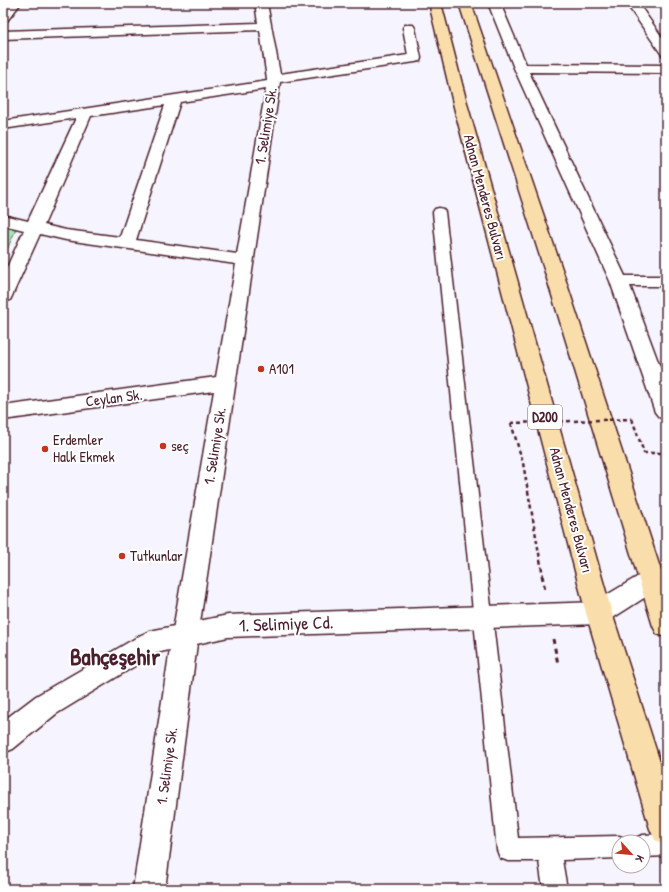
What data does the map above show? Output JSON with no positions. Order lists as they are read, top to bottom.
{
  "streets": {
    "highway": ["Adnan Menderes Bulvarı", "D200"],
    "street": ["1. Selimiye Sk.", "Ceylan Sk.", "1. Selimiye Cd."]
  },
  "crossings": [
    ["1. Selimiye Sk.", "Ceylan Sk."],
    ["1. Selimiye Sk.", "1. Selimiye Cd."],
    ["Adnan Menderes Bulvarı", "1. Selimiye Cd."]
  ],
  "districts": ["Bahçeşehir"],
  "places": [
    "A101",
    "seç",
    "Erdemler Halk Ekmek",
    "Tutkunlar"
  ],
  "north": "bottom right"
}
